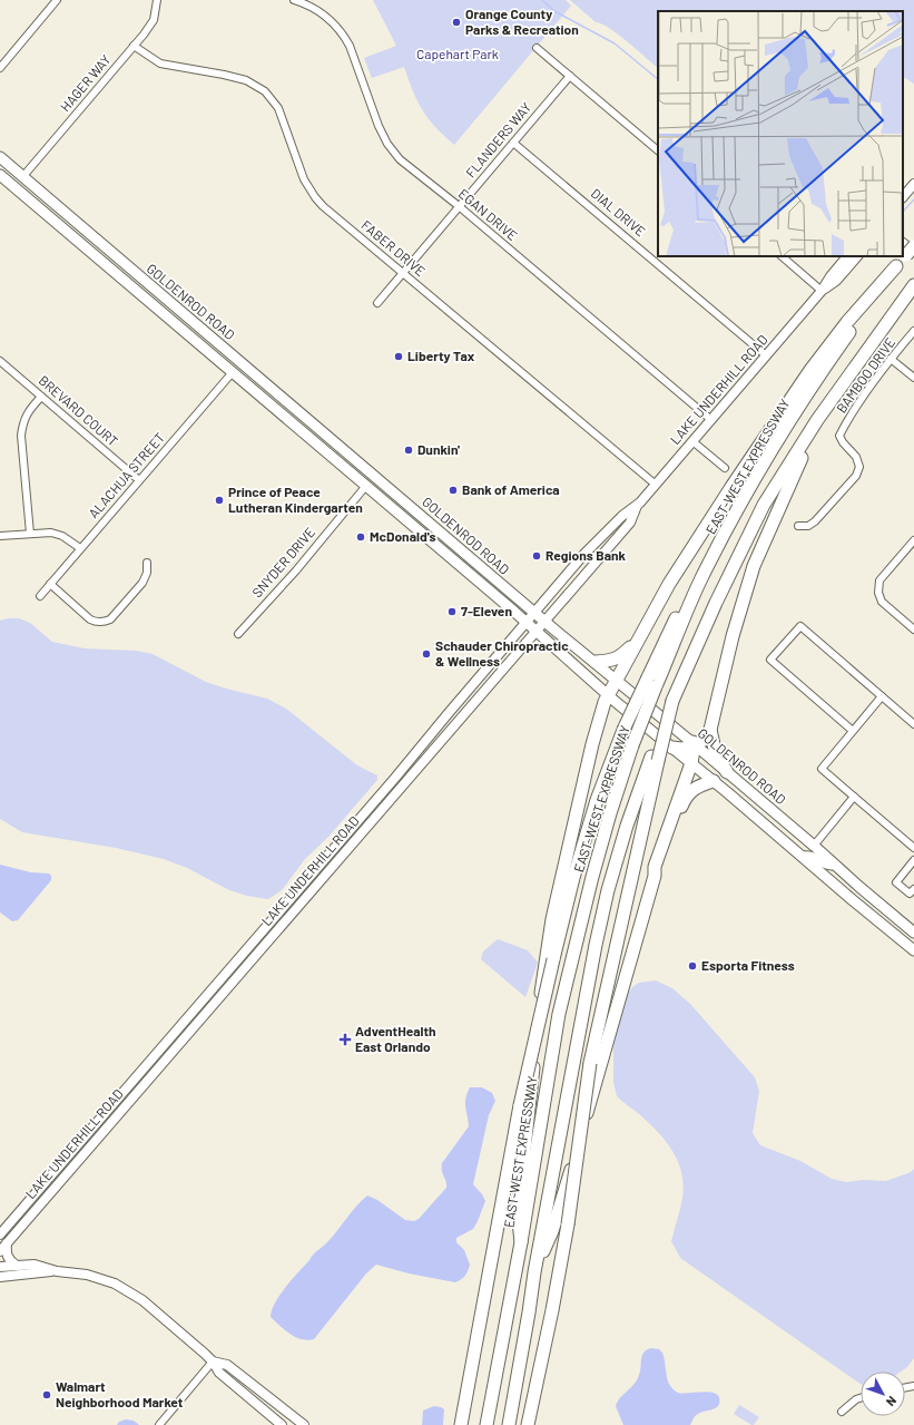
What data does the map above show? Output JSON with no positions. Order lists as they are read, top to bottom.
{
  "streets": {
    "highway": ["EAST-WEST EXPRESSWAY"],
    "main road": ["GOLDENROD ROAD"],
    "street": [
      "HAGER WAY",
      "FLANDERS WAY",
      "DIAL DRIVE",
      "EGAN DRIVE",
      "FABER DRIVE",
      "BAMBOO DRIVE",
      "LAKE UNDERHILL ROAD",
      "BREVARD COURT",
      "ALACHUA STREET",
      "SNYDER DRIVE"
    ]
  },
  "crossings": [
    ["HAGER WAY", "FABER DRIVE"],
    ["HAGER WAY", "GOLDENROD ROAD"],
    ["FLANDERS WAY", "DIAL DRIVE"],
    ["FLANDERS WAY", "EGAN DRIVE"],
    ["FLANDERS WAY", "FABER DRIVE"],
    ["DIAL DRIVE", "LAKE UNDERHILL ROAD"],
    ["EGAN DRIVE", "LAKE UNDERHILL ROAD"],
    ["FABER DRIVE", "LAKE UNDERHILL ROAD"],
    ["GOLDENROD ROAD", "LAKE UNDERHILL ROAD"],
    ["GOLDENROD ROAD", "ALACHUA STREET"],
    ["GOLDENROD ROAD", "SNYDER DRIVE"],
    ["BREVARD COURT", "ALACHUA STREET"]
  ],
  "parks": ["Capehart Park"],
  "places": {
    "other": [
      "Orange County Parks & Recreation",
      "Liberty Tax",
      "Dunkin'",
      "Bank of America",
      "Prince of Peace Lutheran Kindergarten",
      "McDonald's",
      "Regions Bank",
      "7-Eleven",
      "Schauder Chiropractic & Wellness",
      "Esporta Fitness",
      "Walmart Neighborhood Market"
    ],
    "health": ["AdventHealth East Orlando"]
  },
  "north": "bottom right"
}
